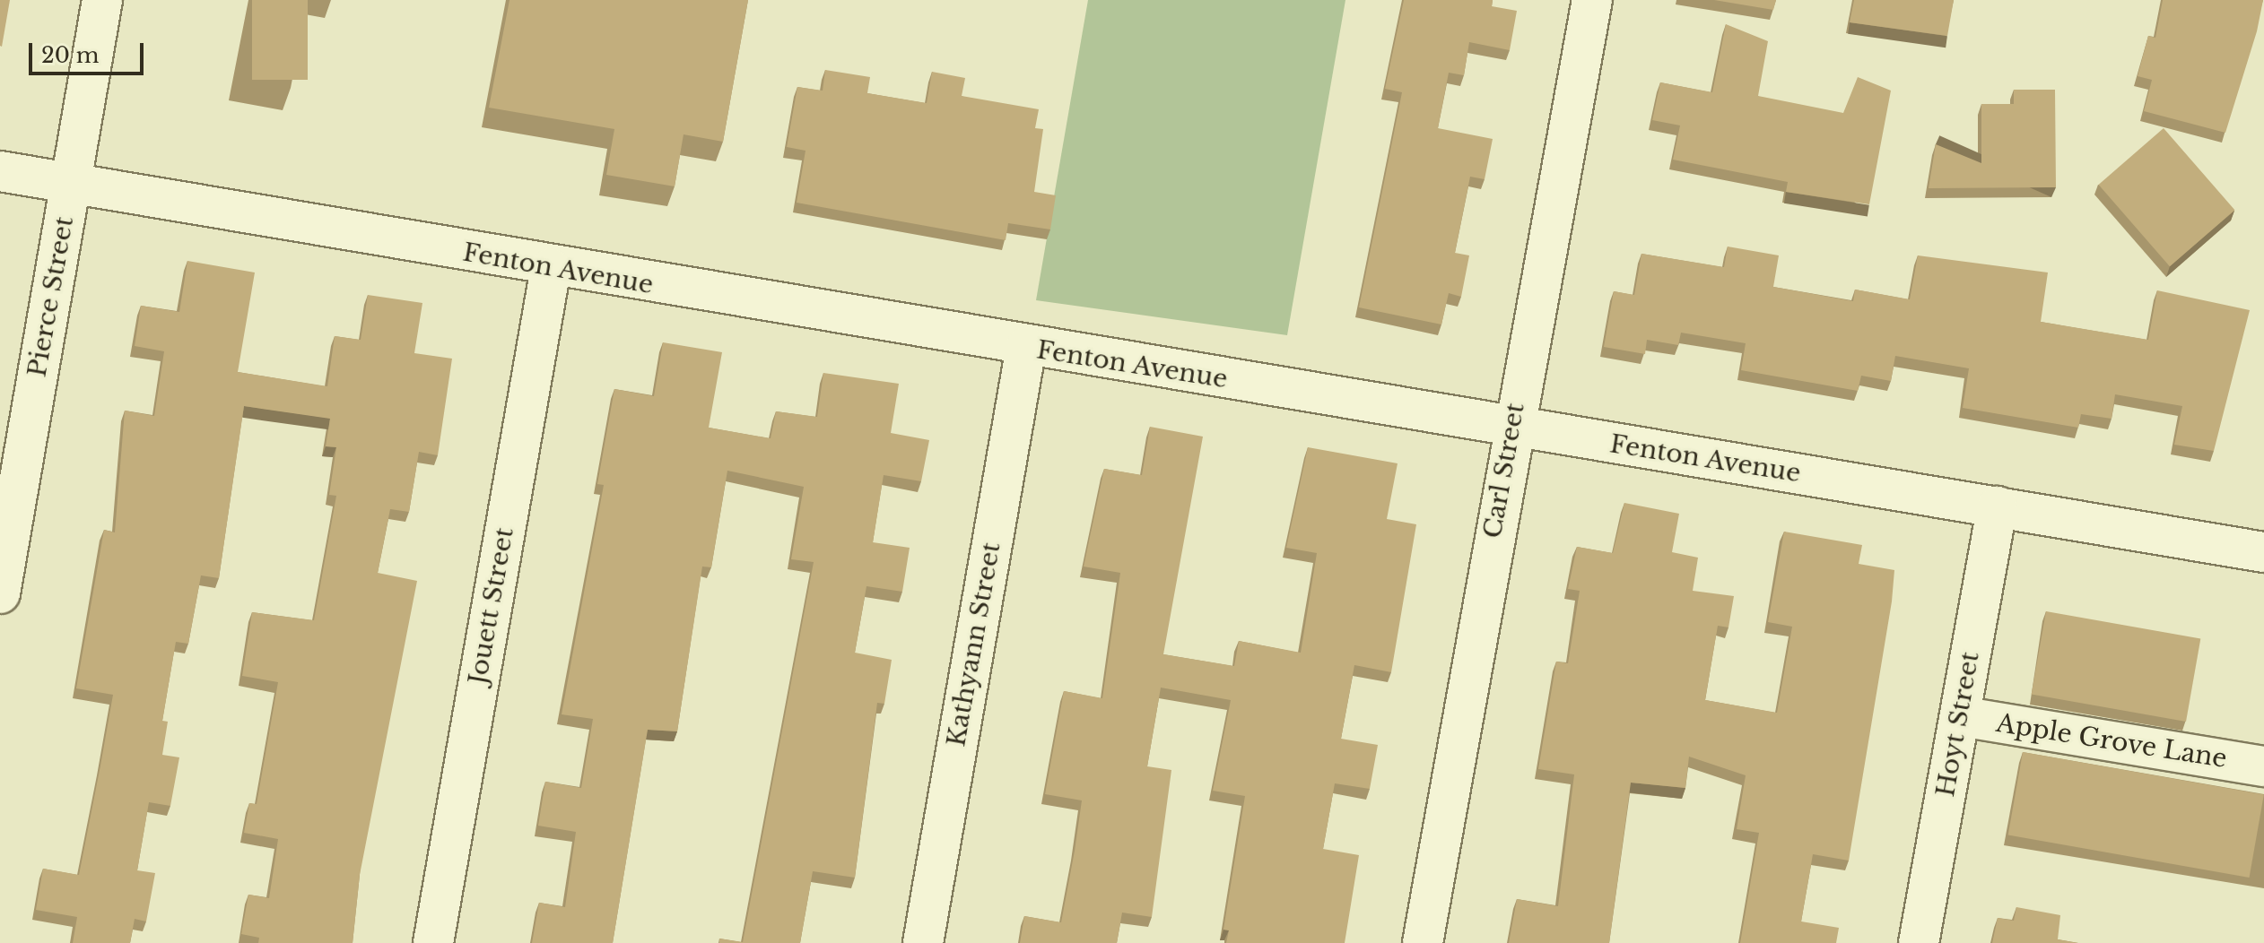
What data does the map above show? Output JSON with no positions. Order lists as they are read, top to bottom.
{
  "streets": {
    "street": [
      "Fenton Avenue",
      "Pierce Street",
      "Carl Street",
      "Jouett Street",
      "Kathyann Street",
      "Hoyt Street",
      "Apple Grove Lane"
    ]
  },
  "crossings": [
    ["Fenton Avenue", "Pierce Street"],
    ["Fenton Avenue", "Carl Street"],
    ["Fenton Avenue", "Jouett Street"],
    ["Fenton Avenue", "Kathyann Street"],
    ["Fenton Avenue", "Hoyt Street"],
    ["Hoyt Street", "Apple Grove Lane"]
  ],
  "scale_bar": "20 m"
}
